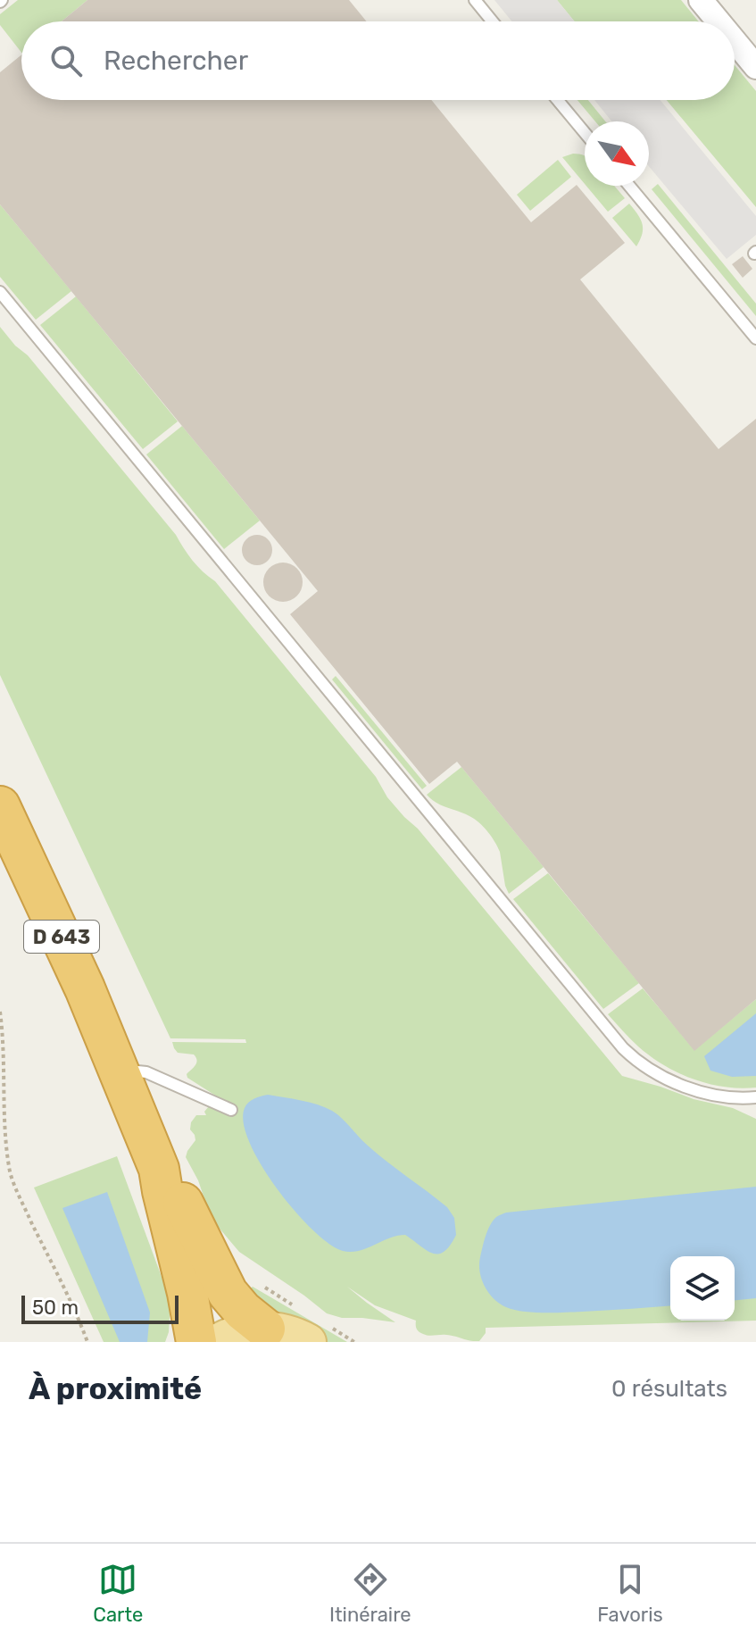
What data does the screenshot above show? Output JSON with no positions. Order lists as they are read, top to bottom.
{
  "streets": {
    "highway": ["D 643"]
  },
  "scale_bar": "50 m",
  "north": "bottom right",
  "page": {
    "search": "Rechercher",
    "scale": "50 m",
    "heading": ["À proximité", "0 résultats"],
    "nav": ["Carte", "Itinéraire", "Favoris"]
  }
}
